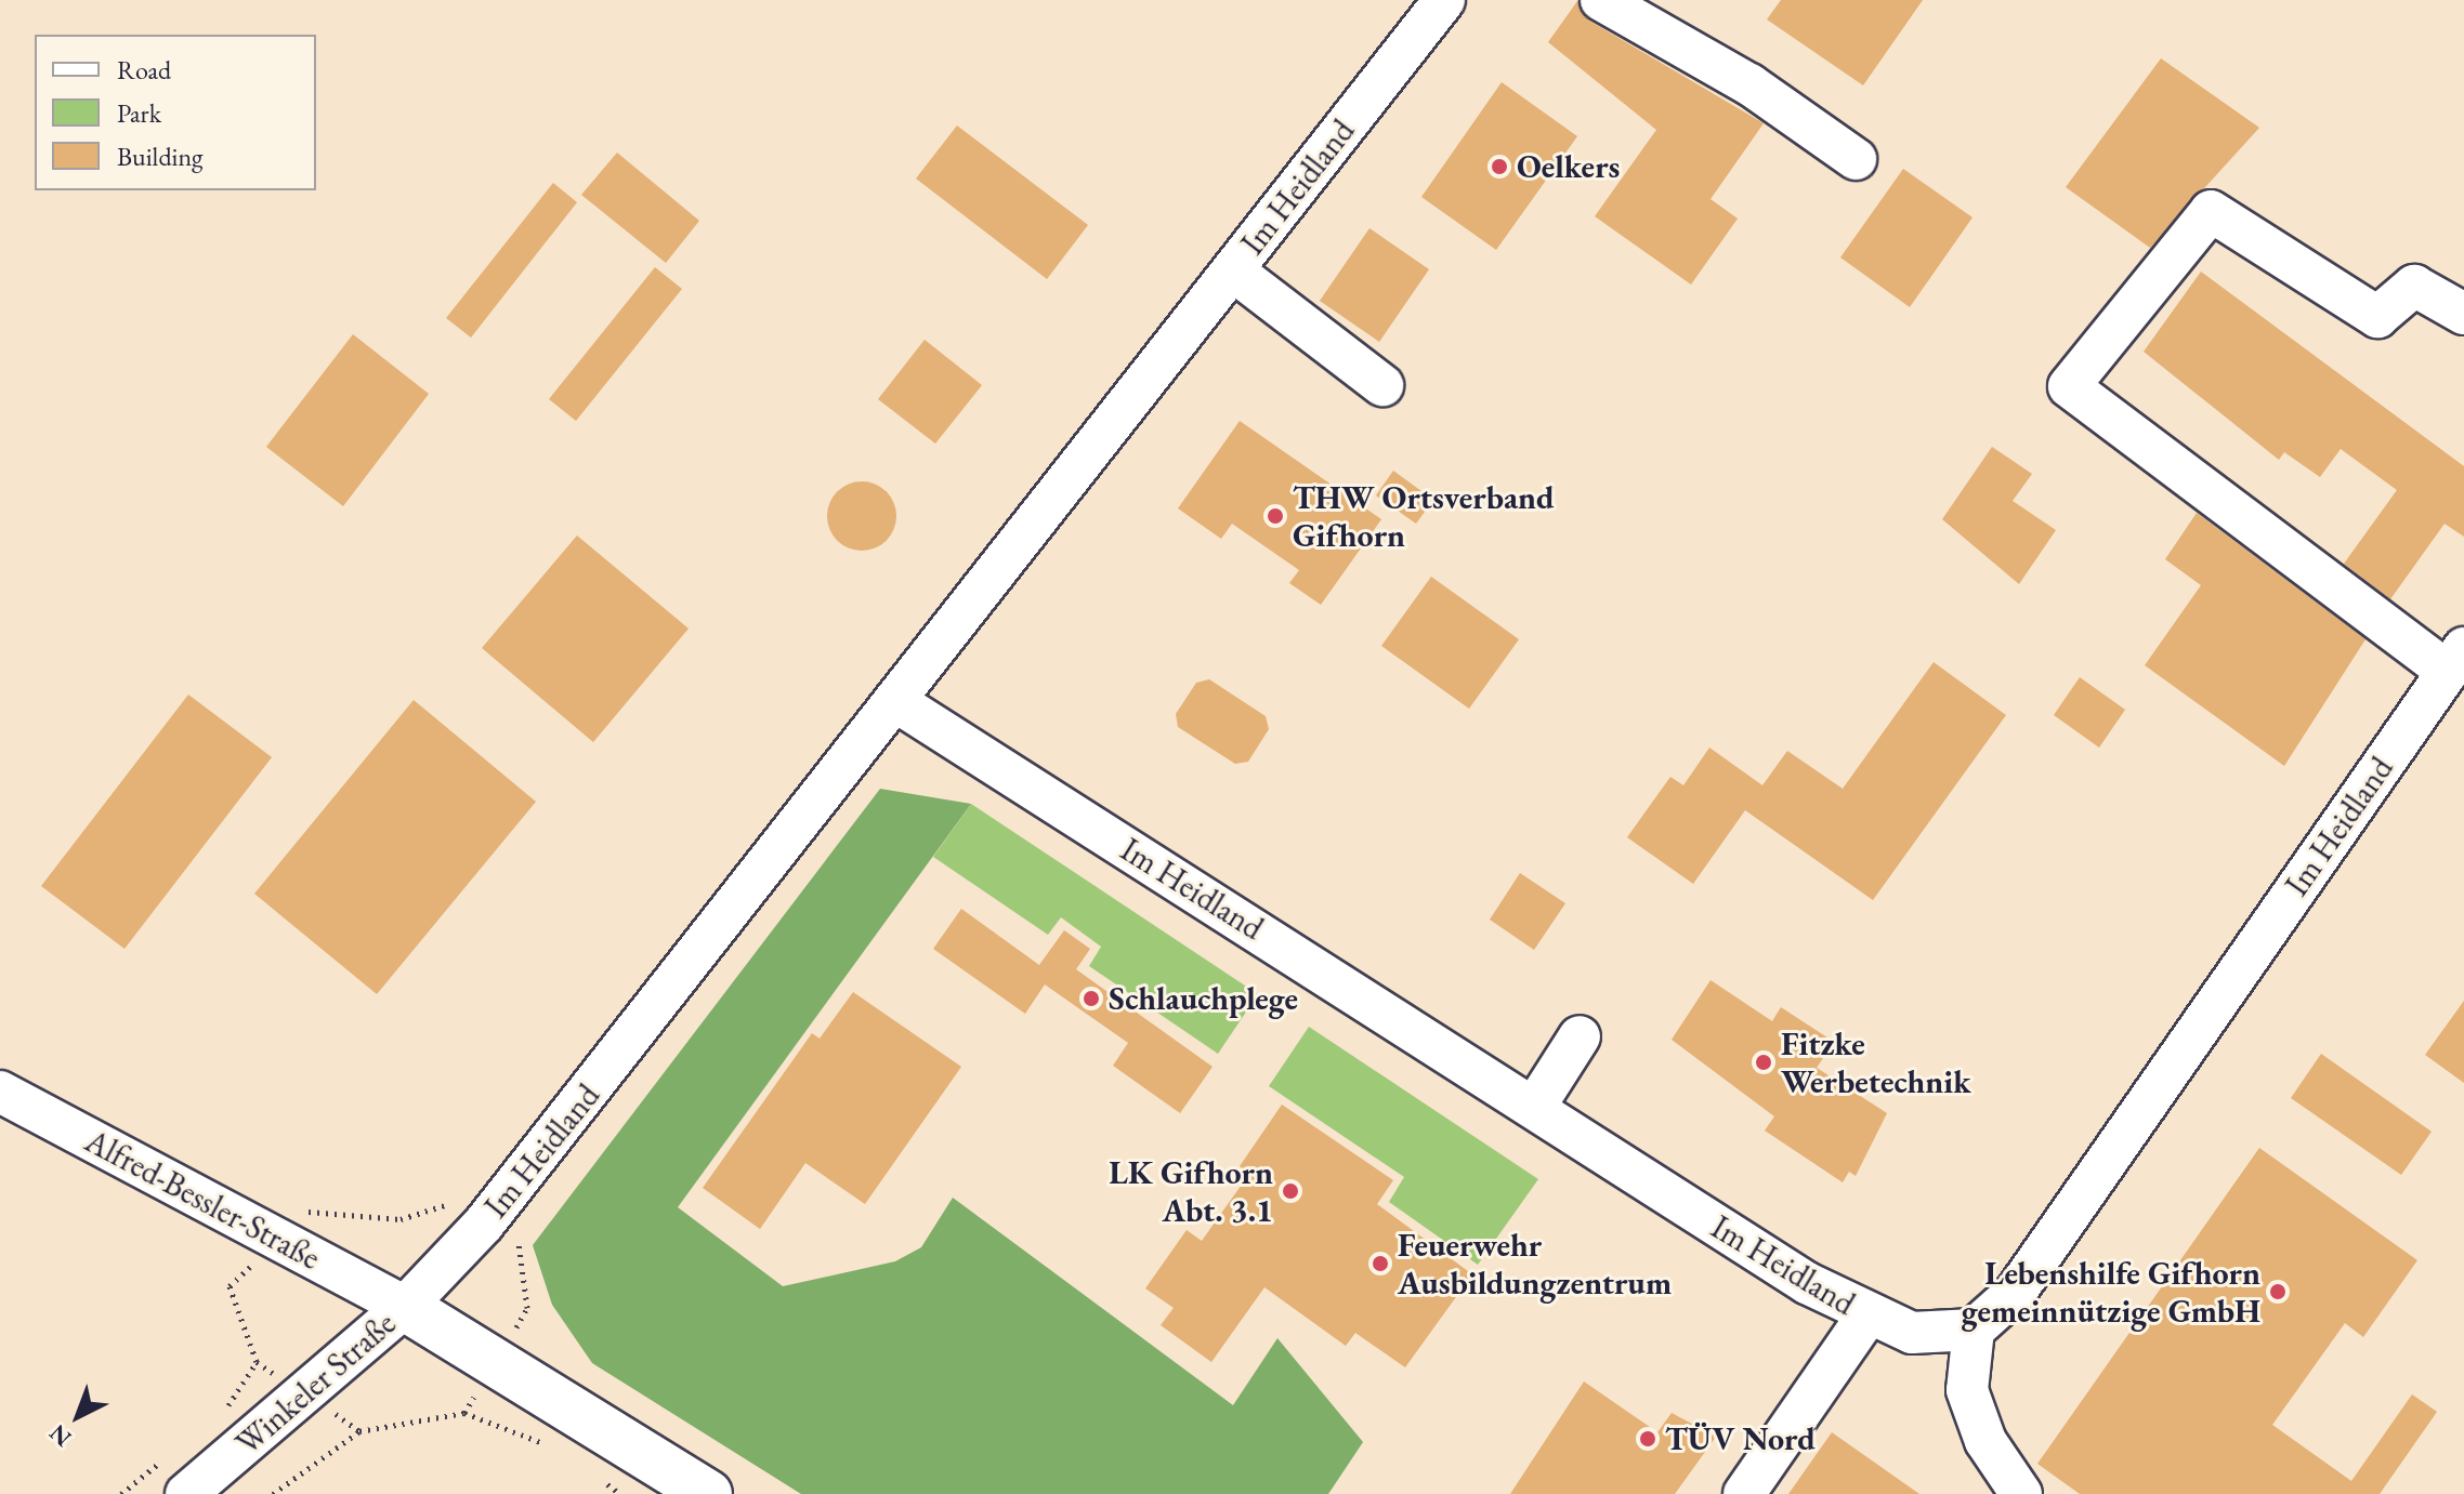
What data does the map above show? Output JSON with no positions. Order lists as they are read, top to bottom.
{
  "streets": {
    "street": ["Im Heidland", "Alfred-Bessler-Straße", "Winkeler Straße"]
  },
  "crossings": [
    ["Im Heidland", "Alfred-Bessler-Straße"],
    ["Im Heidland", "Winkeler Straße"],
    ["Alfred-Bessler-Straße", "Winkeler Straße"]
  ],
  "places": [
    "Oelkers",
    "THW Ortsverband Gifhorn",
    "Schlauchplege",
    "Fitzke Werbetechnik",
    "LK Gifhorn Abt. 3.1",
    "Feuerwehr Ausbildungzentrum",
    "Lebenshilfe Gifhorn gemeinnützige GmbH",
    "TÜV Nord"
  ],
  "legend": ["Road", "Park", "Building"],
  "north": "bottom left"
}
